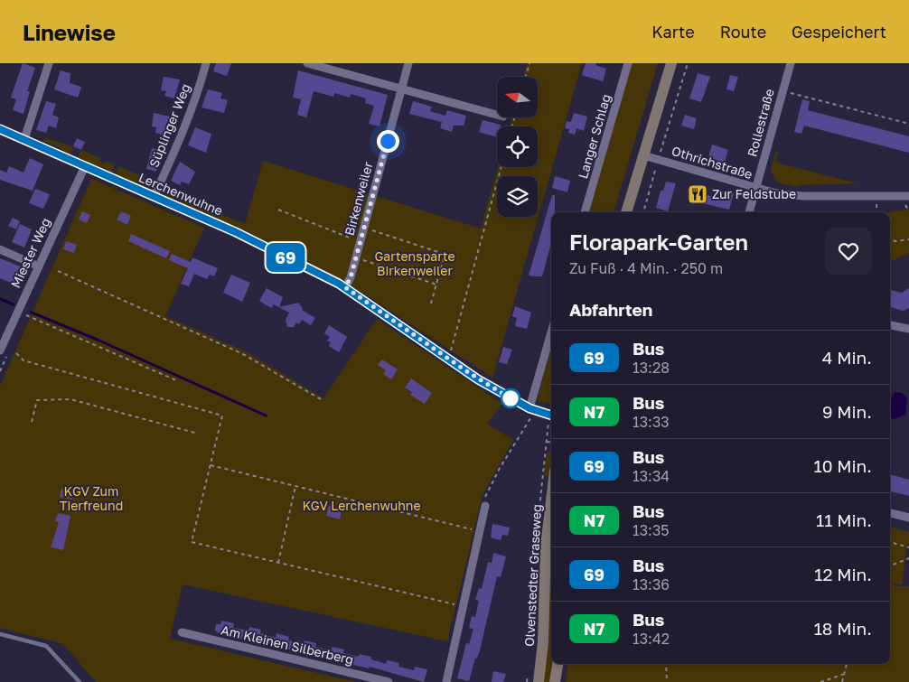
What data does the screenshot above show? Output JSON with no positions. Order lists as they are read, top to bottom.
{
  "streets": {
    "main road": ["Olvenstedter Graseweg"],
    "street": [
      "Rollestraße",
      "Süplinger Weg",
      "Langer Schlag",
      "Othrichstraße",
      "Lerchenwuhne",
      "Birkenweiler",
      "Miester Weg",
      "Am Kleinen Silberberg"
    ]
  },
  "crossings": [
    ["Rollestraße", "Othrichstraße"],
    ["Süplinger Weg", "Lerchenwuhne"],
    ["Lerchenwuhne", "Birkenweiler"],
    ["Lerchenwuhne", "Miester Weg"]
  ],
  "parks": ["Gartensparte Birkenweiler", "KGV Zum Tierfreund", "KGV Lerchenwuhne"],
  "places": {
    "restaurant": ["Zur Feldstube"]
  },
  "lines": ["bus line 69"],
  "north": "left",
  "page": {
    "header": "Linewise",
    "nav": ["Karte", "Route", "Gespeichert"],
    "on_map": "69",
    "heading": [
      ["Florapark-Garten", "Zu Fuß · 4 Min. · 250 m"],
      "Abfahrten"
    ],
    "list": [
      {
        "mark": "69",
        "name": "Bus",
        "note": "13:28",
        "value": "4 Min."
      },
      {
        "mark": "N7",
        "name": "Bus",
        "note": "13:33",
        "value": "9 Min."
      },
      {
        "mark": "69",
        "name": "Bus",
        "note": "13:34",
        "value": "10 Min."
      },
      {
        "mark": "N7",
        "name": "Bus",
        "note": "13:35",
        "value": "11 Min."
      },
      {
        "mark": "69",
        "name": "Bus",
        "note": "13:36",
        "value": "12 Min."
      },
      {
        "mark": "N7",
        "name": "Bus",
        "note": "13:42",
        "value": "18 Min."
      }
    ]
  }
}
